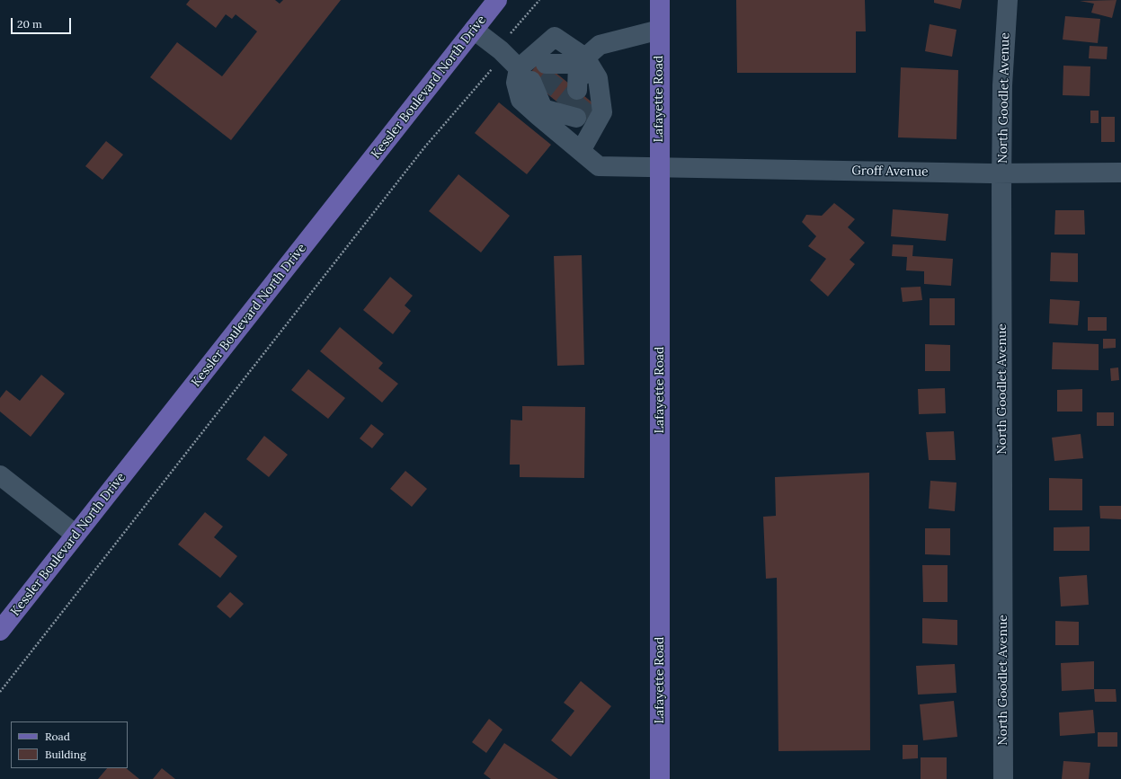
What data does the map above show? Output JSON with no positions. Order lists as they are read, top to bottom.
{
  "streets": {
    "main road": ["Kessler Boulevard North Drive", "Lafayette Road"],
    "street": ["North Goodlet Avenue", "Groff Avenue"]
  },
  "crossings": [
    ["Kessler Boulevard North Drive", "Groff Avenue"],
    ["North Goodlet Avenue", "Groff Avenue"],
    ["Lafayette Road", "Groff Avenue"]
  ],
  "legend": ["Road", "Building"],
  "scale_bar": "20 m"
}
